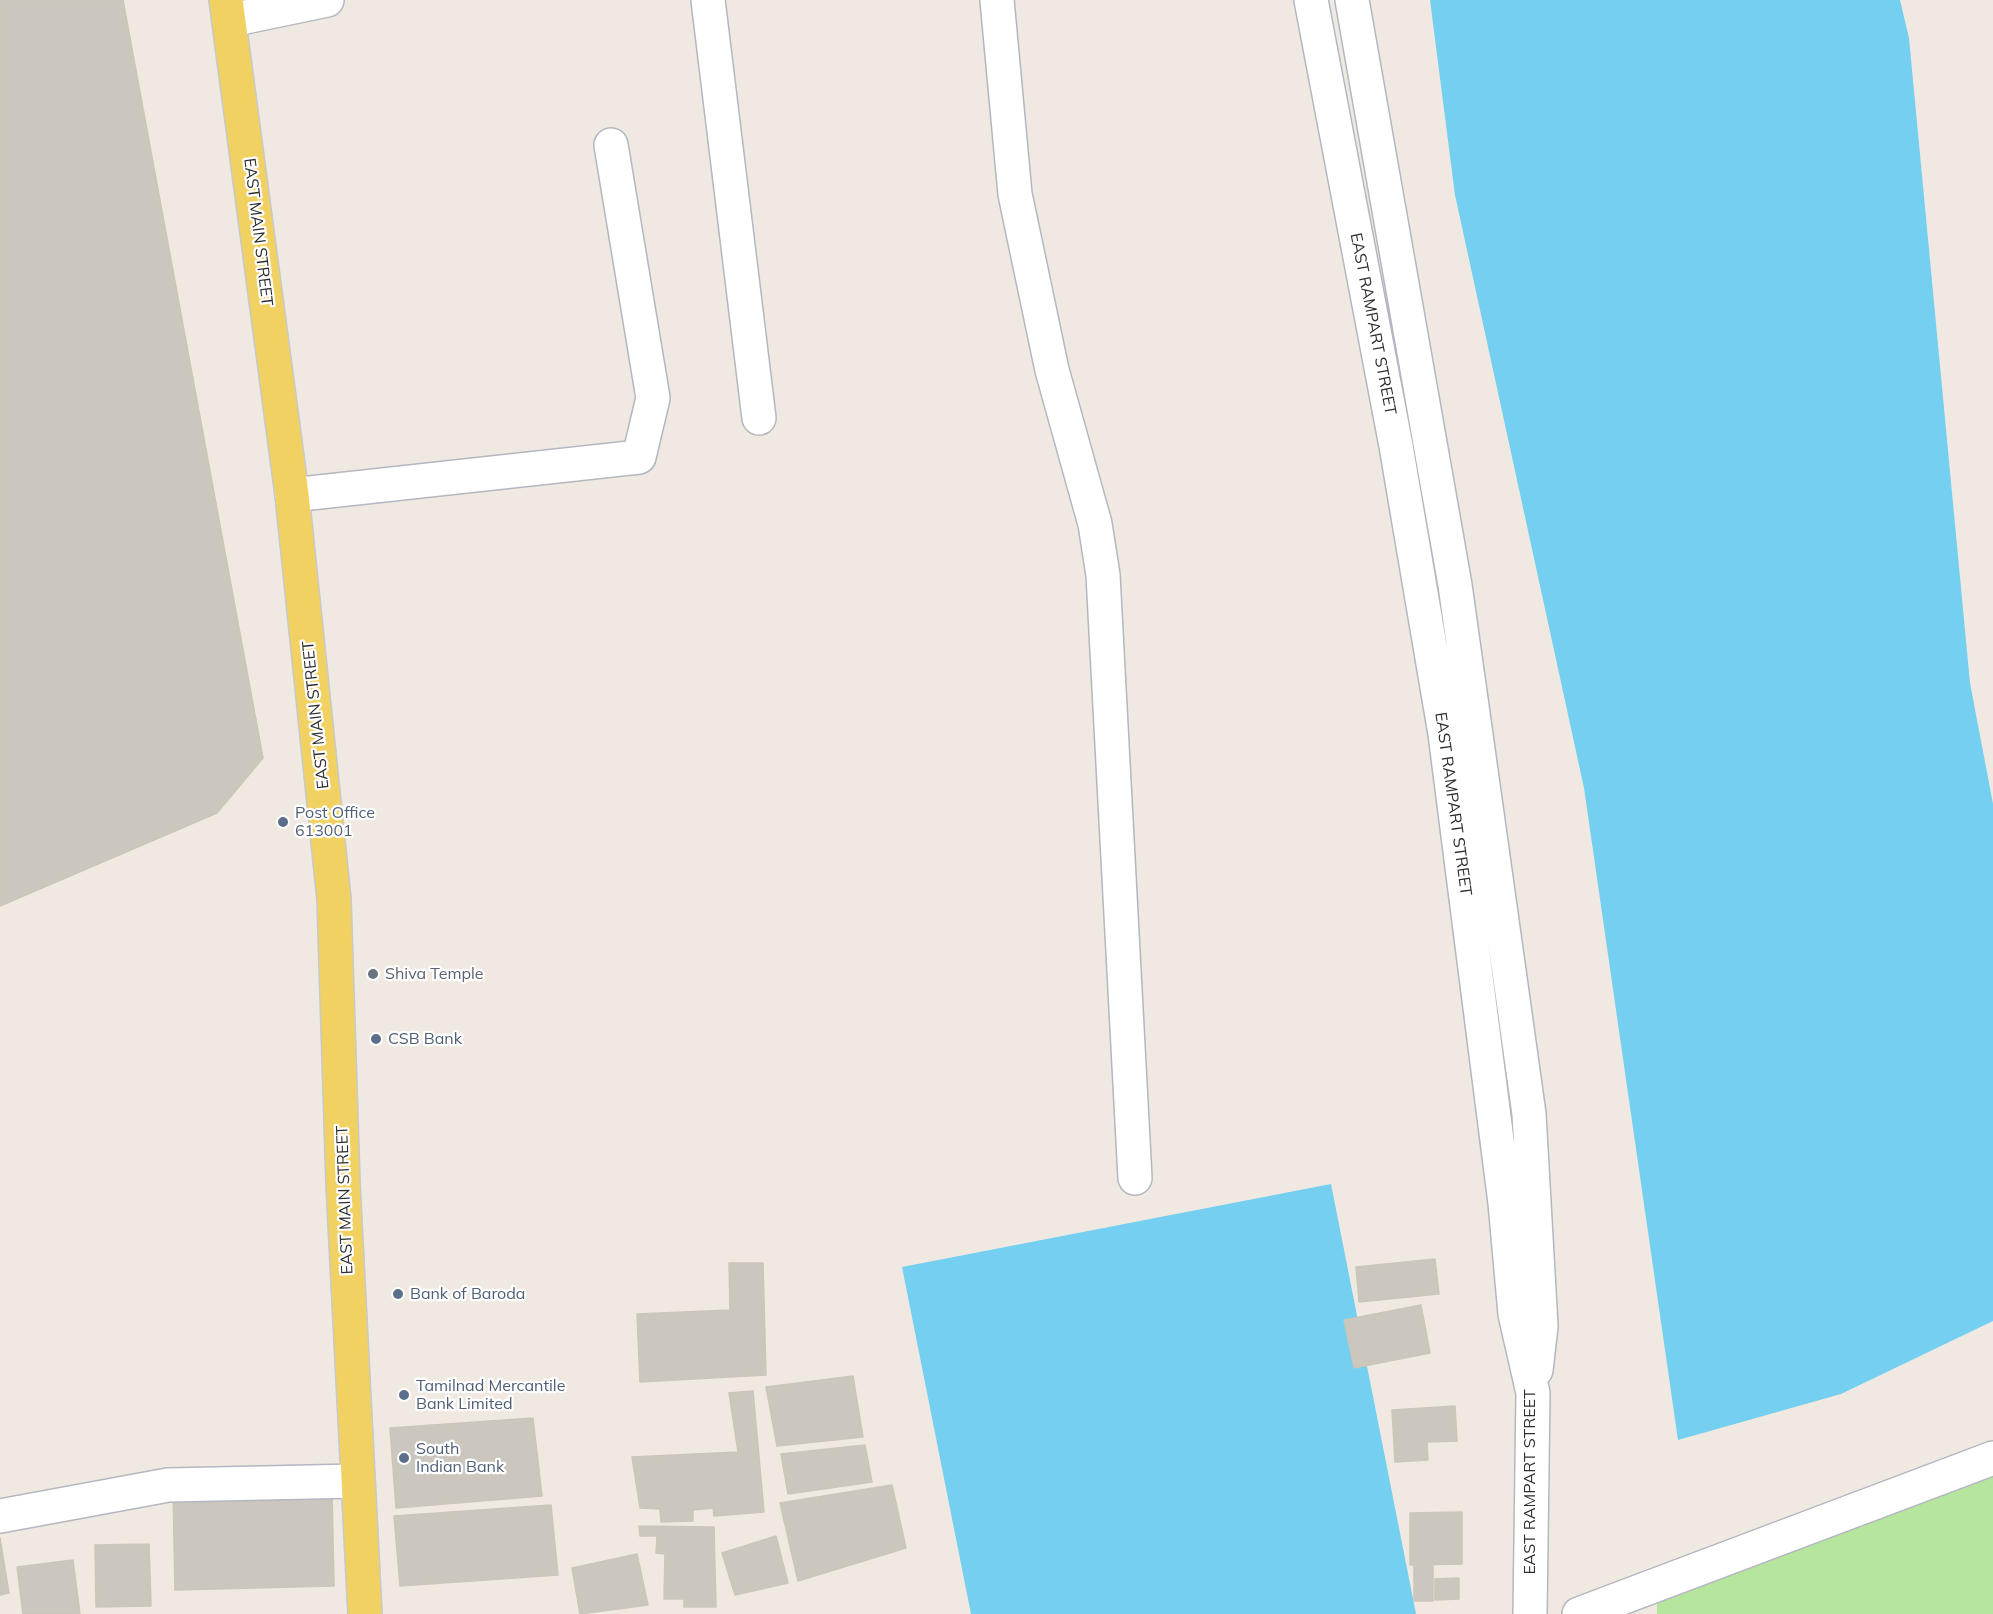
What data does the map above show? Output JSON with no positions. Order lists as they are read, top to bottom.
{
  "streets": {
    "main road": ["EAST MAIN STREET"],
    "street": ["EAST RAMPART STREET"]
  },
  "places": [
    "Post Office 613001",
    "Shiva Temple",
    "CSB Bank",
    "Bank of Baroda",
    "Tamilnad Mercantile Bank Limited",
    "South Indian Bank"
  ]
}
